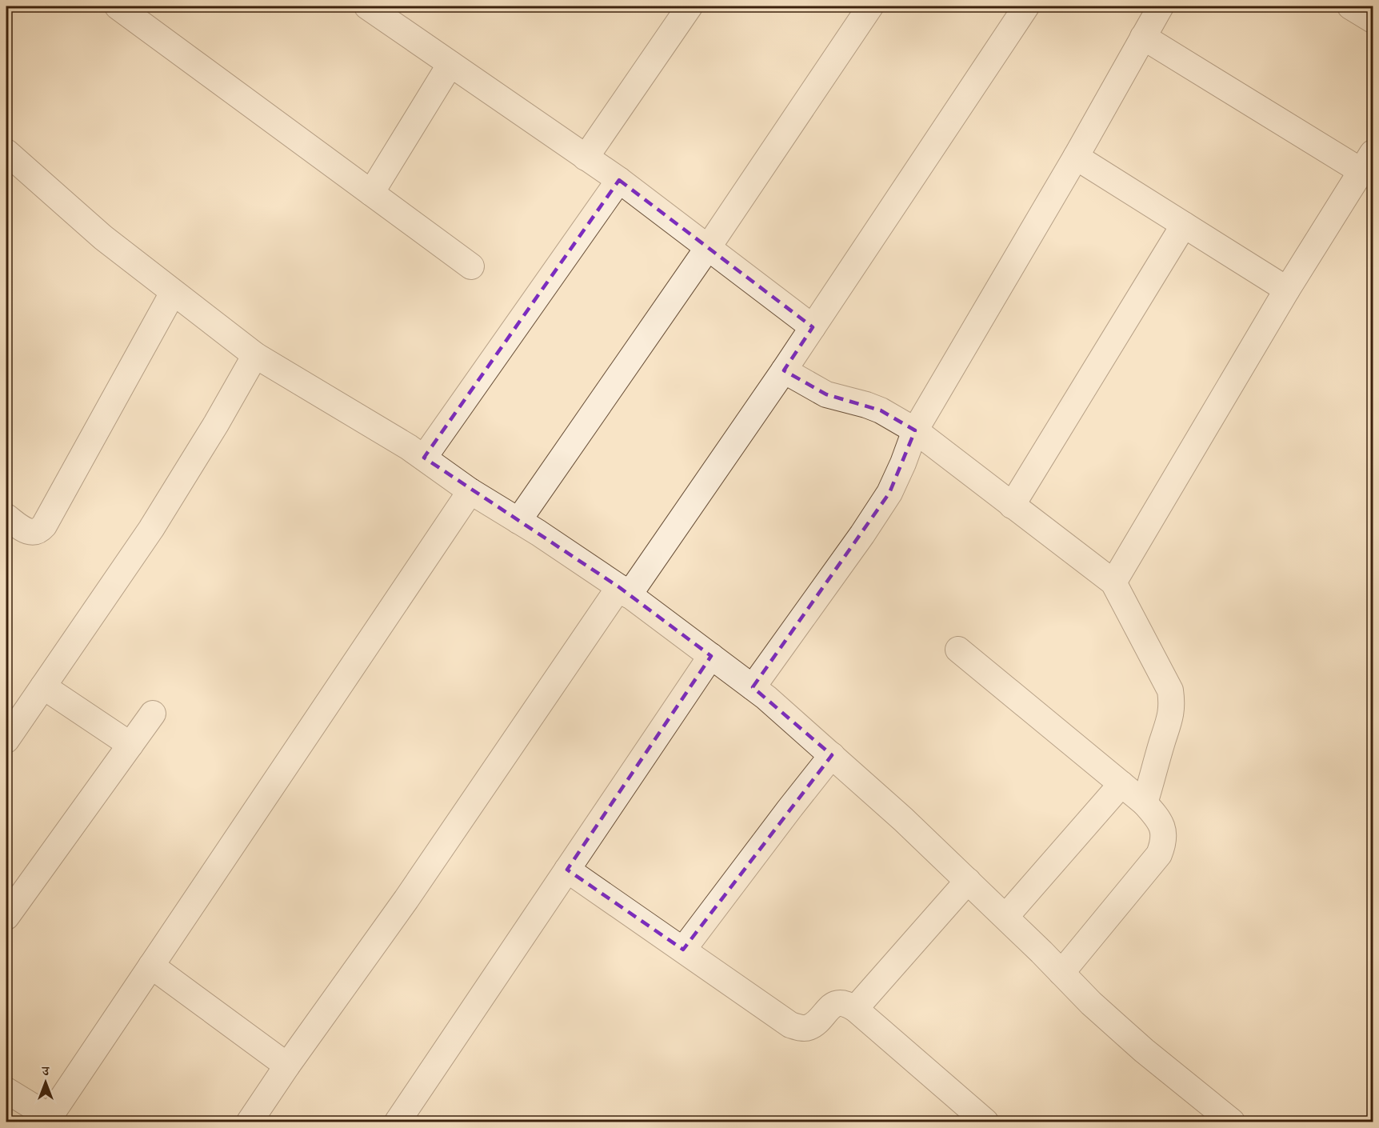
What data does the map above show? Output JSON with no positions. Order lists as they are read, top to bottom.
{
  "north": "top"
}
